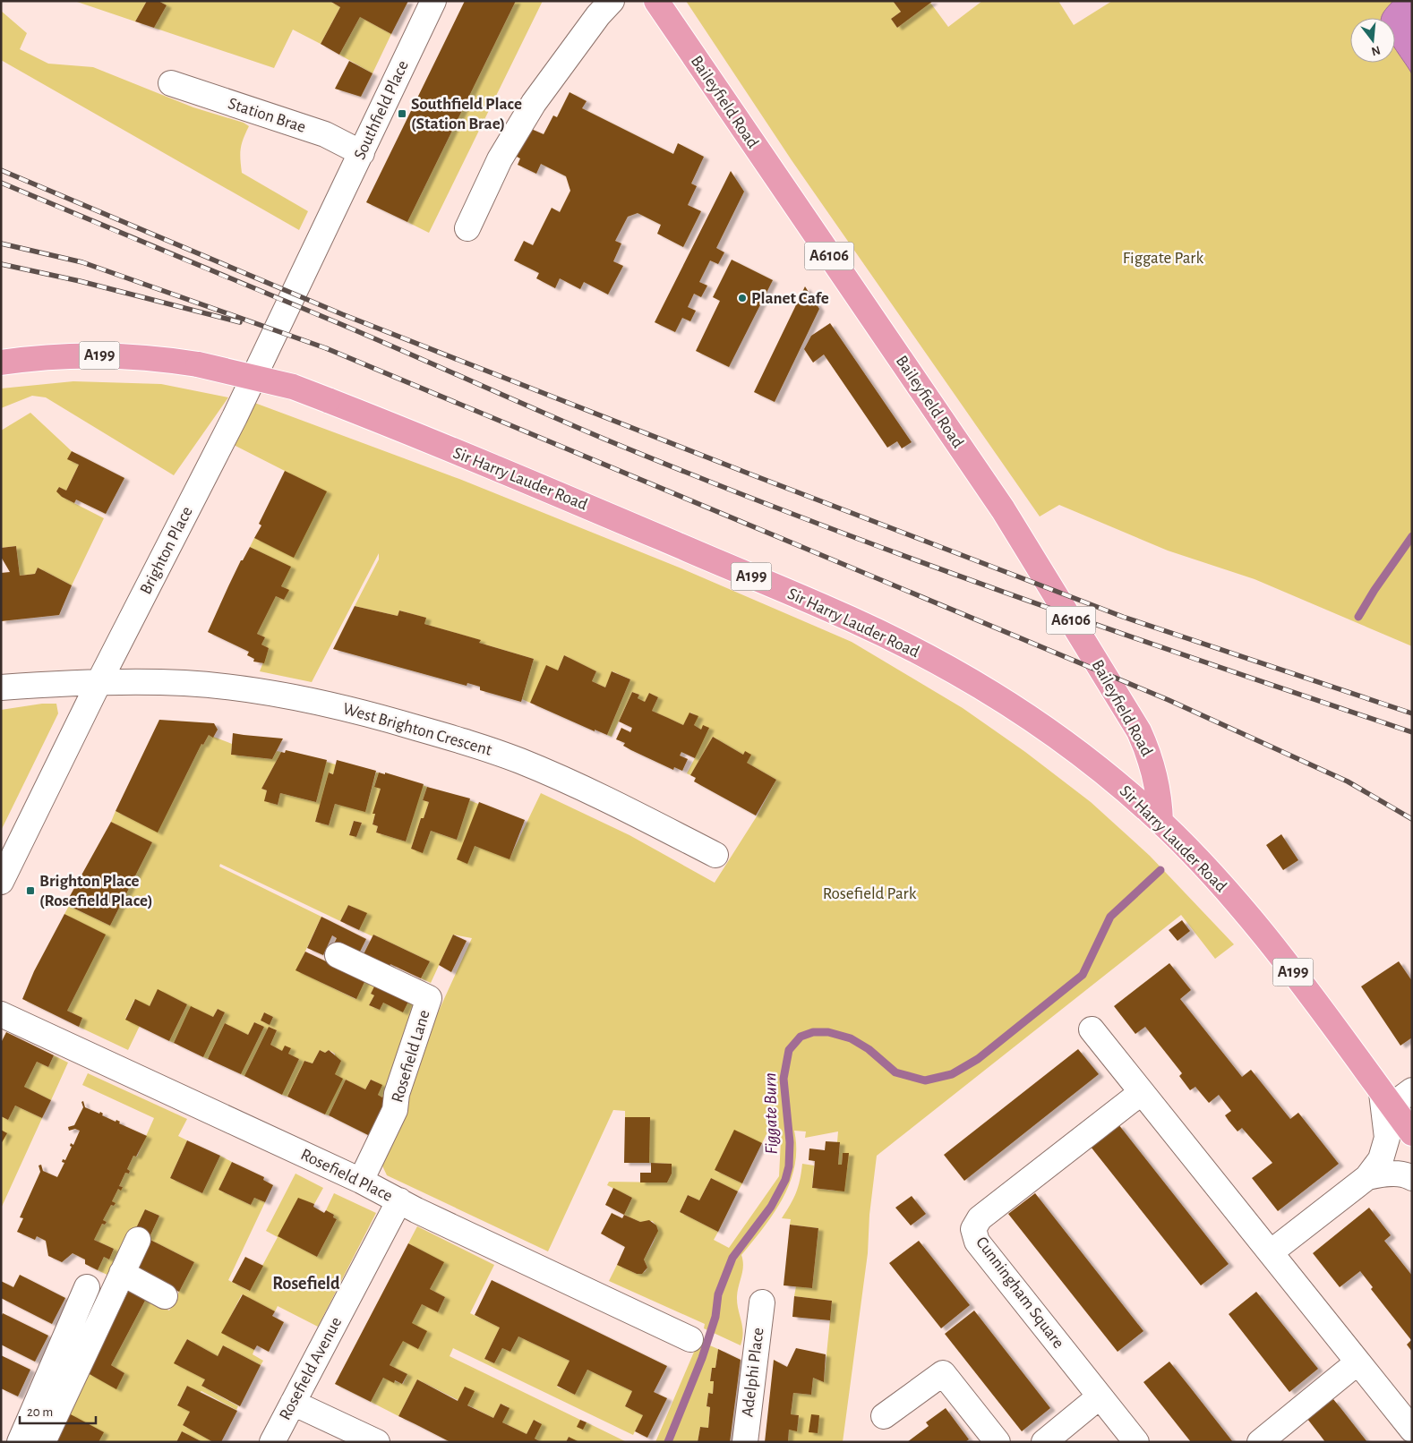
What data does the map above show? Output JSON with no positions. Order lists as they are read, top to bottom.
{
  "streets": {
    "main road": [
      "Baileyfield Road",
      "A6106",
      "A199",
      "Sir Harry Lauder Road"
    ],
    "street": [
      "Southfield Place",
      "Station Brae",
      "Brighton Place",
      "West Brighton Crescent",
      "Rosefield Lane",
      "Rosefield Place",
      "Cunningham Square",
      "Rosefield Avenue",
      "Adelphi Place"
    ]
  },
  "crossings": [
    ["Baileyfield Road", "Sir Harry Lauder Road"],
    ["Southfield Place", "Station Brae"],
    ["Southfield Place", "Brighton Place"],
    ["Brighton Place", "West Brighton Crescent"],
    ["Rosefield Lane", "Rosefield Place"],
    ["Rosefield Place", "Rosefield Avenue"]
  ],
  "districts": ["Rosefield"],
  "water": ["Figgate Burn"],
  "parks": ["Figgate Park", "Rosefield Park"],
  "places": {
    "transit": ["Southfield Place (Station Brae)", "Brighton Place (Rosefield Place)"],
    "other": ["Planet Cafe"]
  },
  "scale_bar": "20 m",
  "north": "bottom"
}
